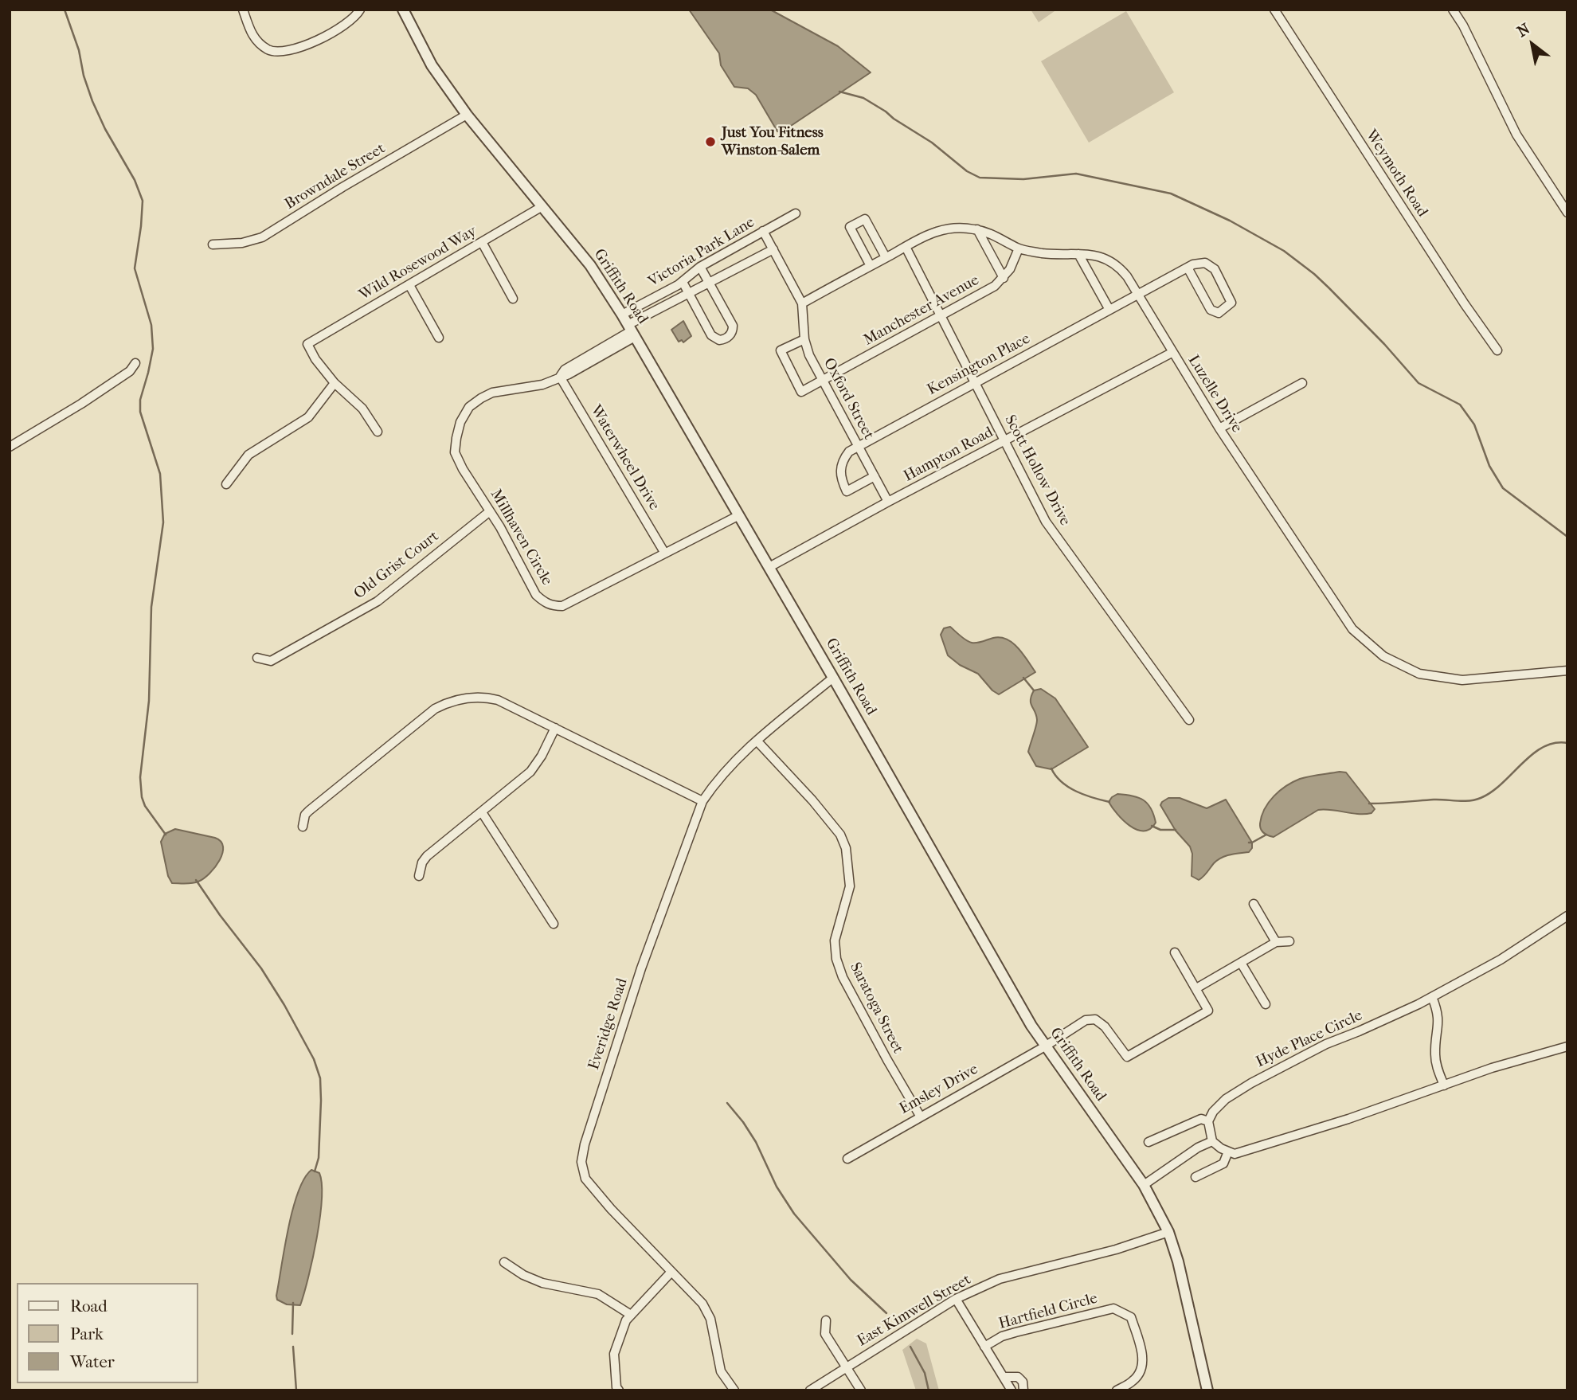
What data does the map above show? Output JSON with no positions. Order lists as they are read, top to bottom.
{
  "streets": {
    "street": [
      "Weymoth Road",
      "Browndale Street",
      "Victoria Park Lane",
      "Wild Rosewood Way",
      "Griffith Road",
      "Manchester Avenue",
      "Kensington Place",
      "Luzelle Drive",
      "Oxford Street",
      "Hampton Road",
      "Waterwheel Drive",
      "Scott Hollow Drive",
      "Millhaven Circle",
      "Old Grist Court",
      "Saratoga Street",
      "Everidge Road",
      "Hyde Place Circle",
      "Emsley Drive",
      "East Kimwell Street",
      "Hartfield Circle"
    ]
  },
  "crossings": [
    ["Browndale Street", "Griffith Road"],
    ["Victoria Park Lane", "Griffith Road"],
    ["Victoria Park Lane", "Millhaven Circle"],
    ["Wild Rosewood Way", "Griffith Road"],
    ["Griffith Road", "Hampton Road"],
    ["Griffith Road", "Millhaven Circle"],
    ["Griffith Road", "Everidge Road"],
    ["Griffith Road", "Emsley Drive"],
    ["Griffith Road", "East Kimwell Street"],
    ["Manchester Avenue", "Luzelle Drive"],
    ["Manchester Avenue", "Oxford Street"],
    ["Manchester Avenue", "Scott Hollow Drive"],
    ["Kensington Place", "Luzelle Drive"],
    ["Kensington Place", "Oxford Street"],
    ["Kensington Place", "Scott Hollow Drive"],
    ["Luzelle Drive", "Oxford Street"],
    ["Luzelle Drive", "Hampton Road"],
    ["Luzelle Drive", "Scott Hollow Drive"],
    ["Oxford Street", "Hampton Road"],
    ["Hampton Road", "Scott Hollow Drive"],
    ["Waterwheel Drive", "Millhaven Circle"],
    ["Millhaven Circle", "Old Grist Court"],
    ["Saratoga Street", "Everidge Road"],
    ["Saratoga Street", "Emsley Drive"]
  ],
  "places": ["Just You Fitness Winston-Salem"],
  "legend": ["Road", "Park", "Water"],
  "north": "top left"
}
